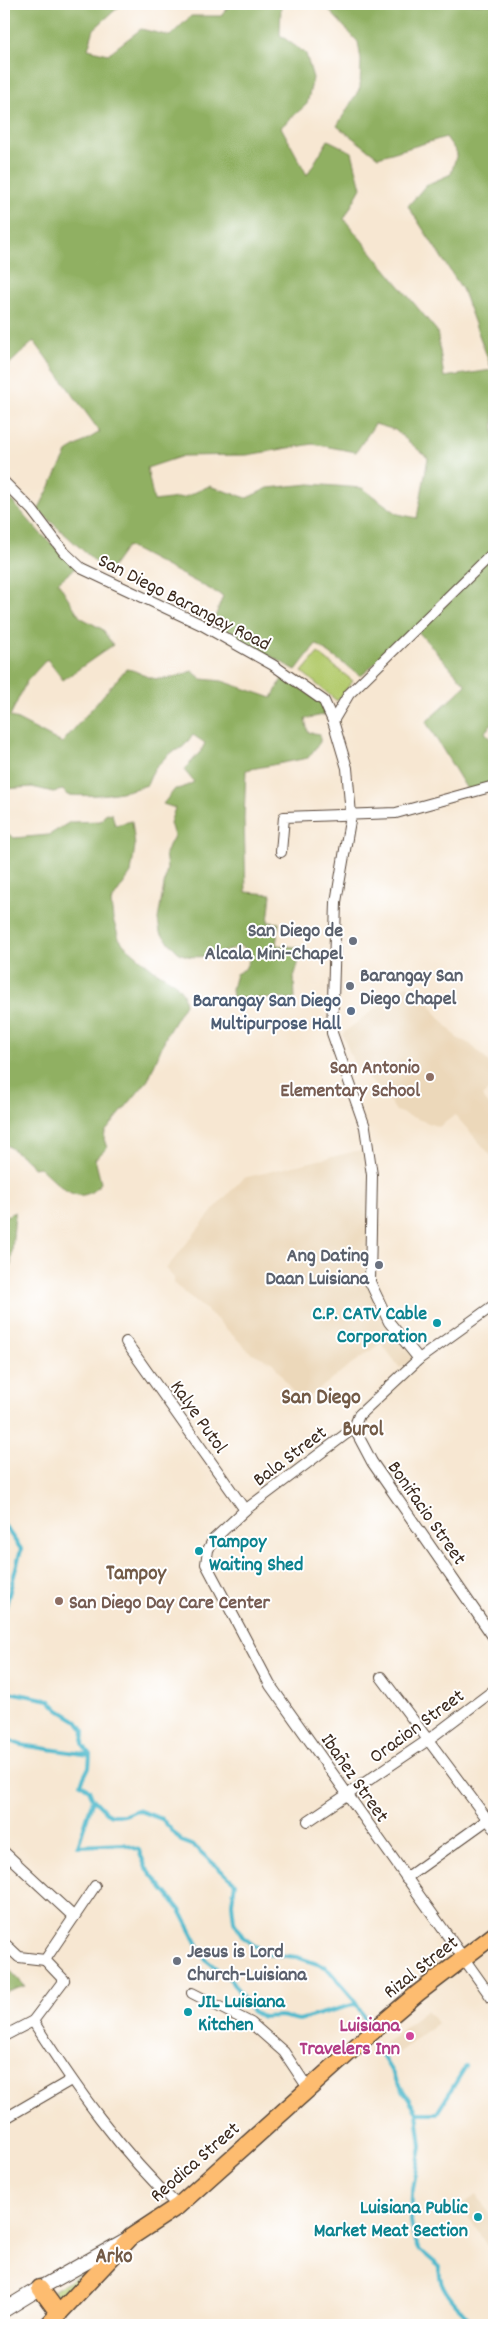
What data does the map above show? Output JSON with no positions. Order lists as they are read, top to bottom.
{
  "streets": {
    "main road": ["Rizal Street", "Reodica Street"],
    "street": [
      "San Diego Barangay Road",
      "Kalye Putol",
      "Bala Street",
      "Bonifacio Street",
      "Oracion Street",
      "Ibañez Street"
    ]
  },
  "crossings": [
    ["San Diego Barangay Road", "Bala Street"],
    ["Kalye Putol", "Bala Street"],
    ["Bala Street", "Bonifacio Street"],
    ["Bala Street", "Ibañez Street"],
    ["Oracion Street", "Ibañez Street"],
    ["Ibañez Street", "Rizal Street"],
    ["Rizal Street", "Reodica Street"]
  ],
  "districts": [
    "San Diego",
    "Burol",
    "Tampoy",
    "Arko"
  ],
  "places": [
    "San Diego de Alcala Mini-Chapel",
    "Barangay San Diego Chapel",
    "Barangay San Diego Multipurpose Hall",
    "San Antonio Elementary School",
    "Ang Dating Daan Luisiana",
    "C.P. CATV Cable Corporation",
    "Tampoy Waiting Shed",
    "San Diego Day Care Center",
    "Jesus is Lord Church-Luisiana",
    "JIL Luisiana Kitchen",
    "Luisiana Travelers Inn",
    "Luisiana Public Market Meat Section"
  ]
}
